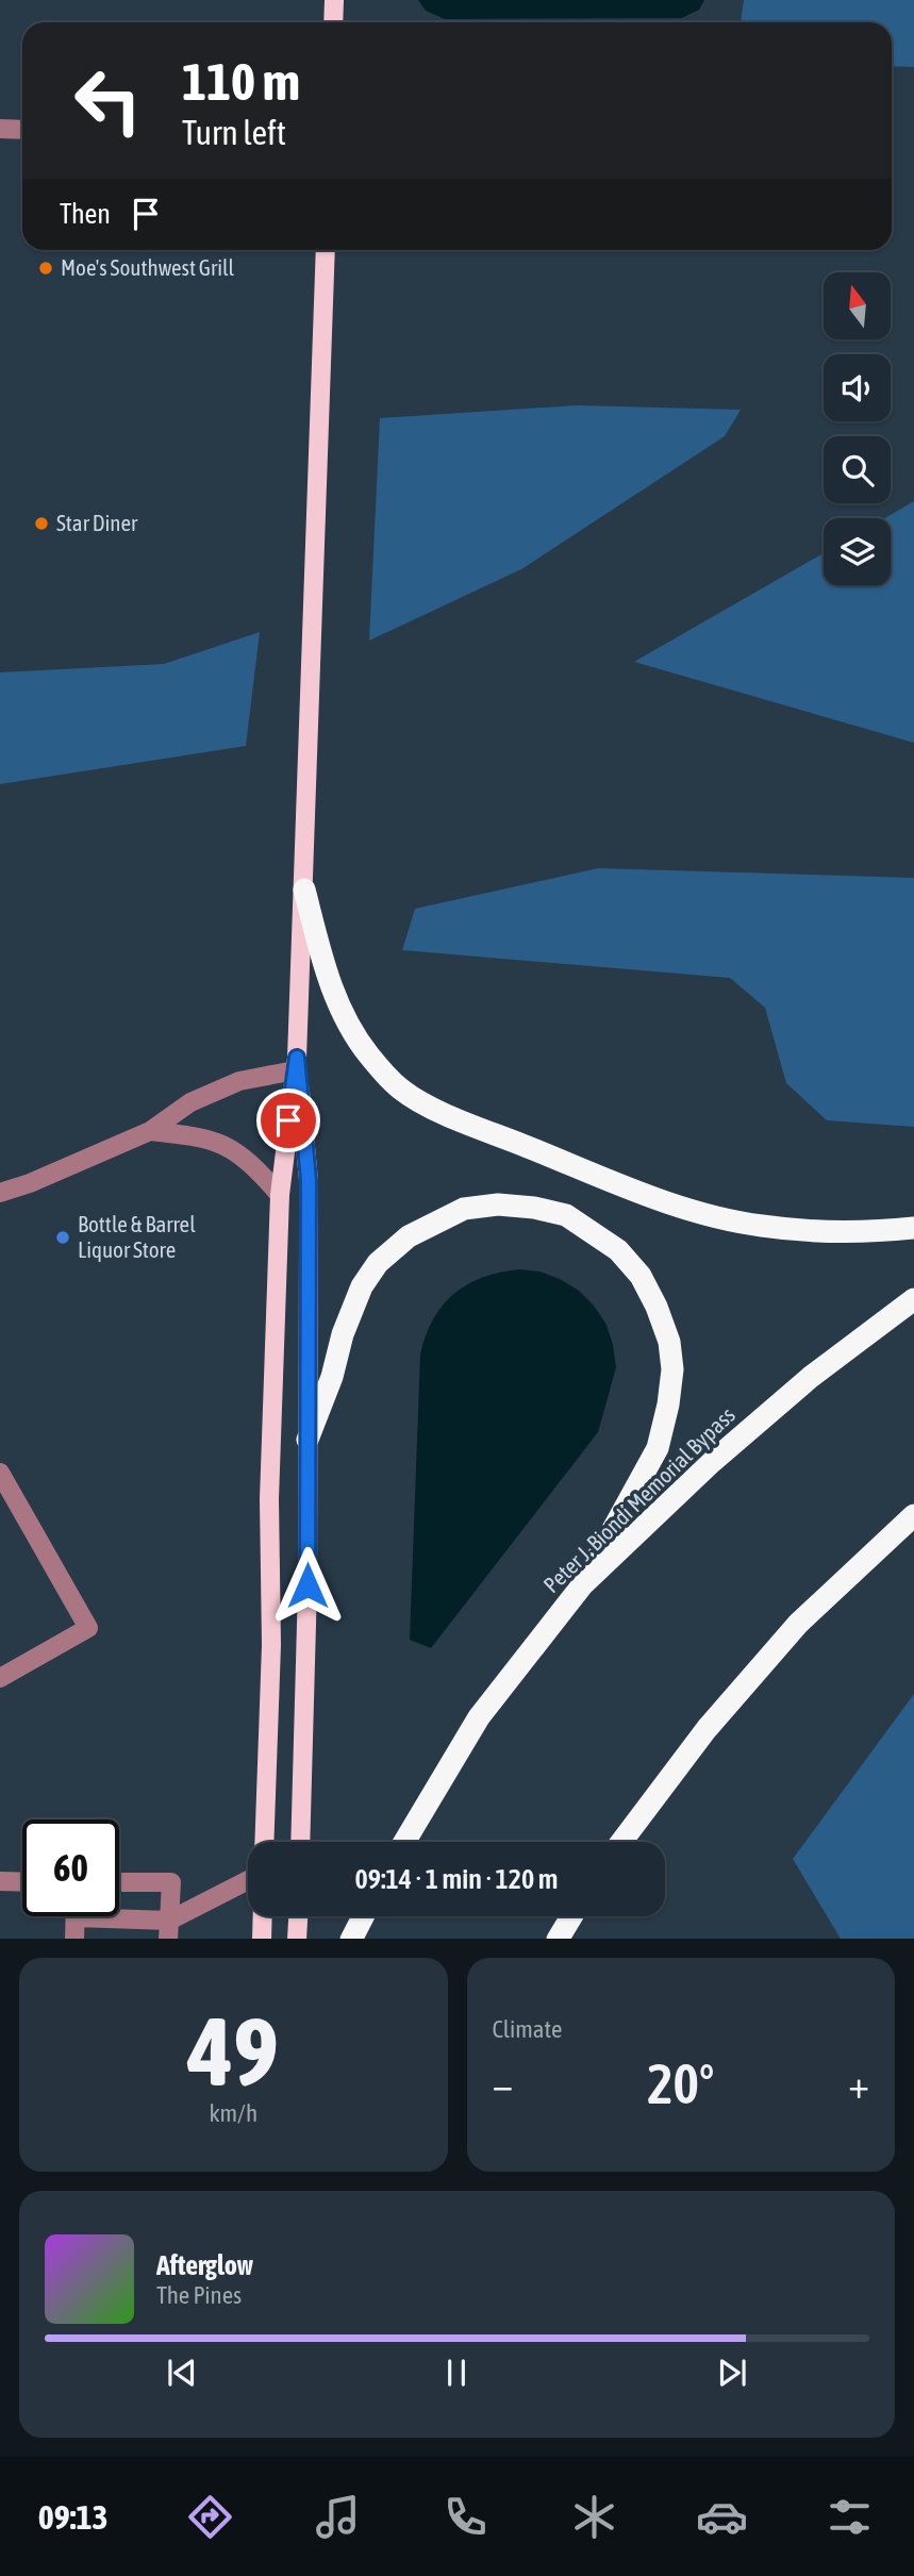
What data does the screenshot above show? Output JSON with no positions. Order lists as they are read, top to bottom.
{
  "streets": {
    "highway": ["Peter J. Biondi Memorial Bypass"]
  },
  "places": ["Moe's Southwest Grill", "Star Diner", "Bottle & Barrel Liquor Store"],
  "north": "top",
  "page": {
    "turn": ["110 m", "Turn left"],
    "then": "Then",
    "limit": "60",
    "trip": "09:14 · 1 min · 120 m",
    "tile": [
      ["49", "km/h"],
      "Climate"
    ],
    "heat": ["−", "20°", "+"],
    "song": ["Afterglow", "The Pines"],
    "tabs": "09:13"
  }
}
